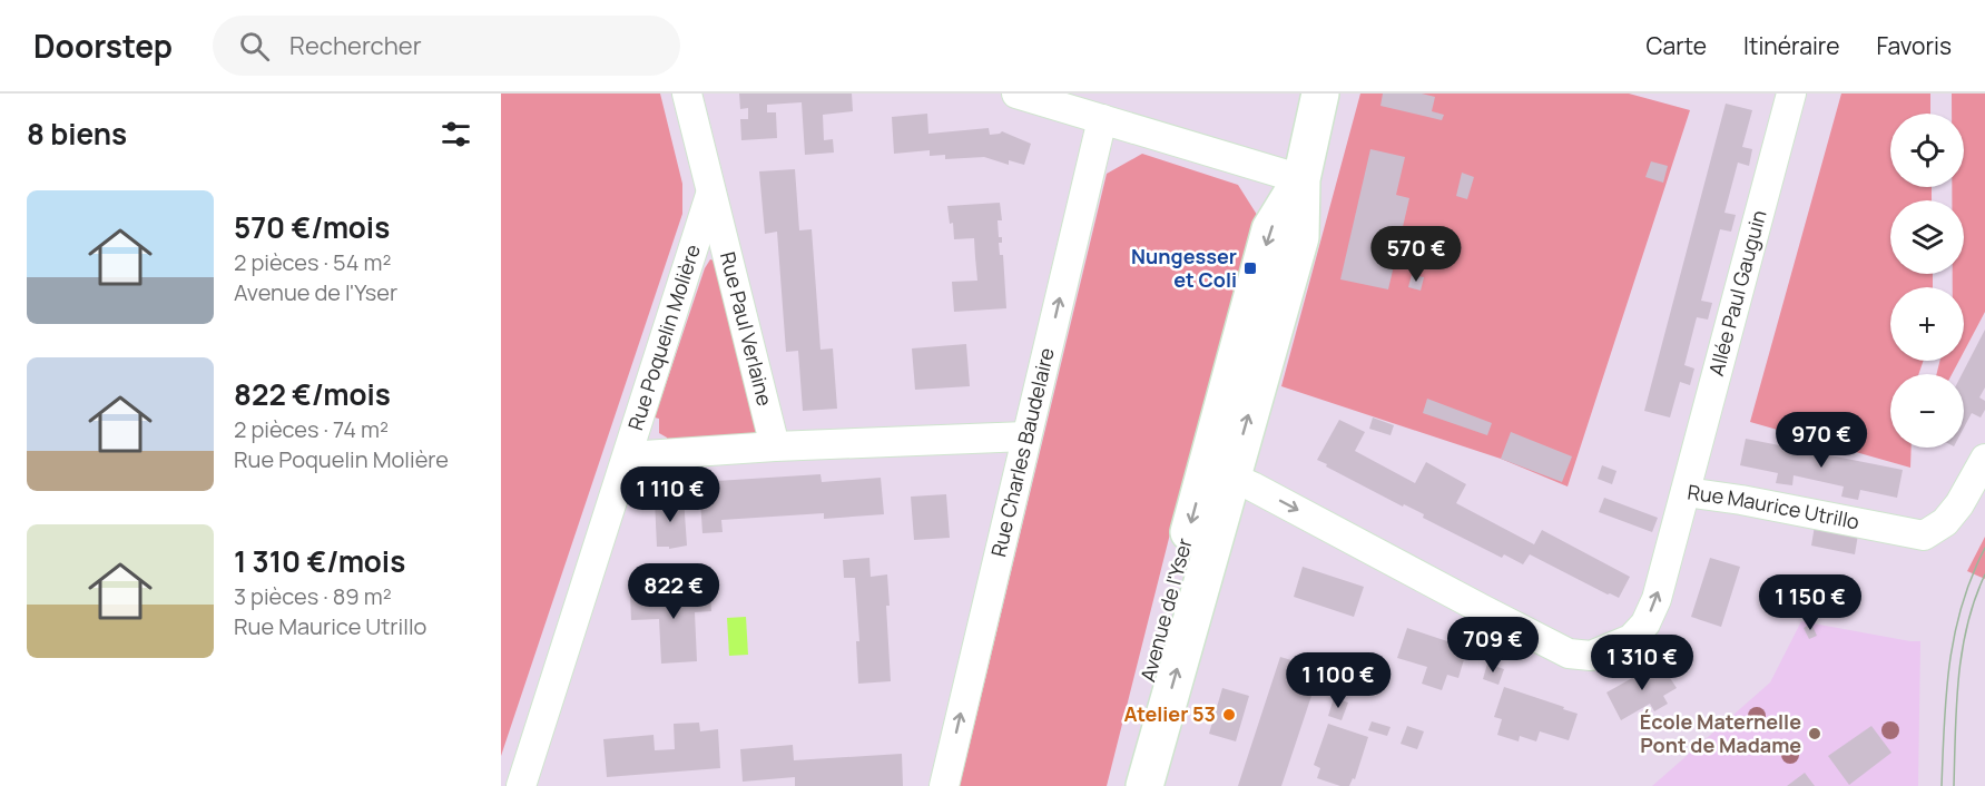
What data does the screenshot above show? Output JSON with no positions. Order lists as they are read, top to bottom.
{
  "streets": {
    "main road": ["Avenue de l'Yser"],
    "street": [
      "Allée Paul Gauguin",
      "Rue Paul Verlaine",
      "Rue Poquelin Molière",
      "Rue Charles Baudelaire",
      "Rue Maurice Utrillo"
    ]
  },
  "crossings": [
    ["Allée Paul Gauguin", "Rue Maurice Utrillo"],
    ["Rue Paul Verlaine", "Rue Poquelin Molière"],
    ["Rue Maurice Utrillo", "Avenue de l'Yser"]
  ],
  "one_way": ["Rue Charles Baudelaire"],
  "places": {
    "transit": ["Nungesser et Coli"],
    "other": ["Atelier 53", "École Maternelle Pont de Madame"]
  },
  "page": {
    "header": "Doorstep",
    "search": "Rechercher",
    "nav": ["Carte", "Itinéraire", "Favoris"],
    "heading": "8 biens",
    "map_buttons": ["+", "−"],
    "list": [
      {
        "name": "570 €/mois",
        "note": "2 pièces · 54 m² · Avenue de l'Yser"
      },
      {
        "name": "822 €/mois",
        "note": "2 pièces · 74 m² · Rue Poquelin Molière"
      },
      {
        "name": "1 310 €/mois",
        "note": "3 pièces · 89 m² · Rue Maurice Utrillo"
      }
    ],
    "price": [
      "570 €",
      "970 €",
      "1 110 €",
      "822 €",
      "1 150 €",
      "709 €",
      "1 310 €",
      "1 100 €"
    ]
  }
}
